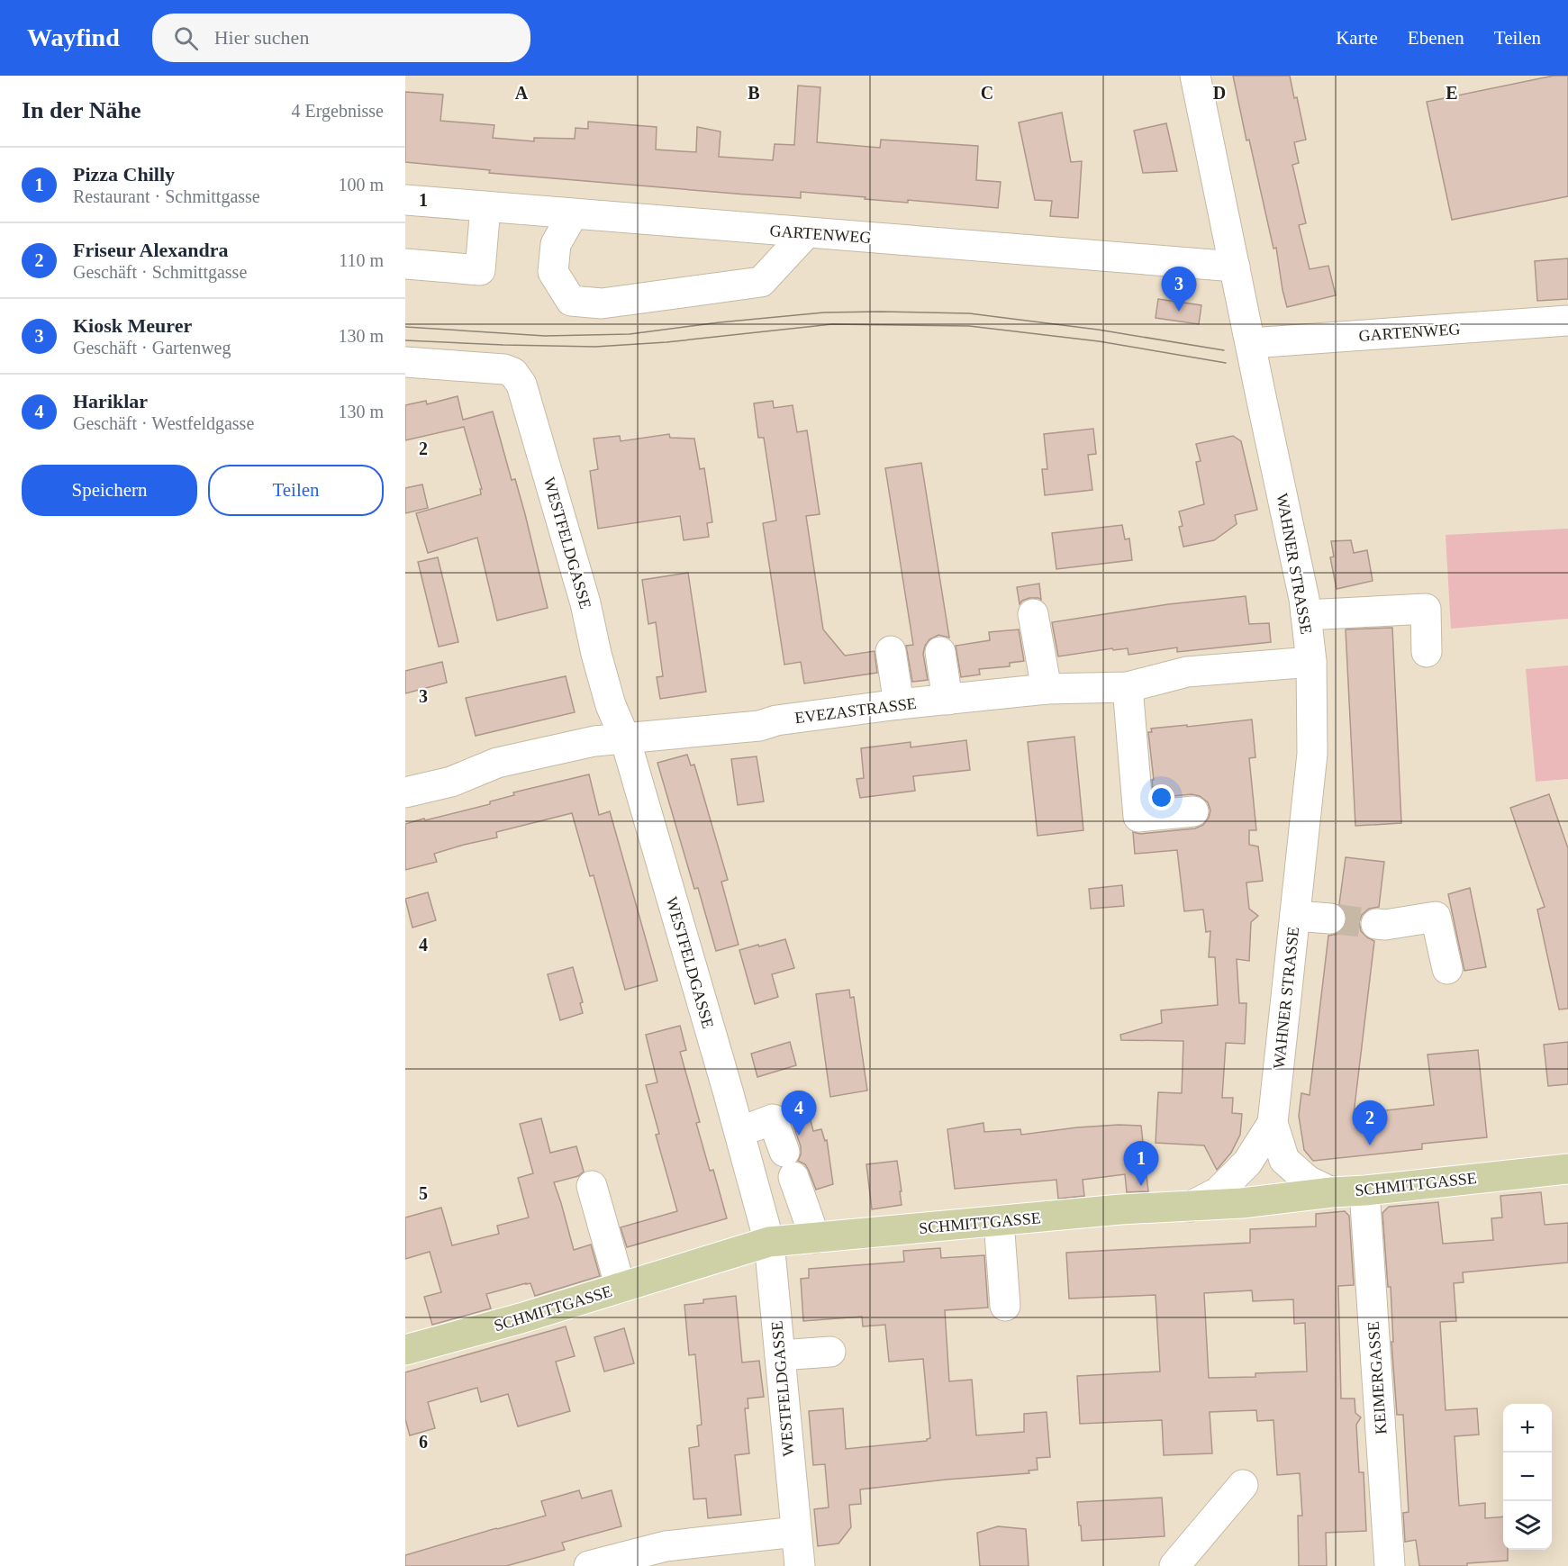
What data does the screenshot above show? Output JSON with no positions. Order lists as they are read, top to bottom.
{
  "streets": {
    "main road": ["SCHMITTGASSE"],
    "street": [
      "GARTENWEG",
      "WESTFELDGASSE",
      "WAHNER STRASSE",
      "EVEZASTRASSE",
      "KEIMERGASSE"
    ]
  },
  "crossings": [
    ["GARTENWEG", "WAHNER STRASSE"],
    ["WESTFELDGASSE", "EVEZASTRASSE"],
    ["WESTFELDGASSE", "SCHMITTGASSE"],
    ["WAHNER STRASSE", "EVEZASTRASSE"],
    ["WAHNER STRASSE", "SCHMITTGASSE"],
    ["SCHMITTGASSE", "KEIMERGASSE"]
  ],
  "page": {
    "header": "Wayfind",
    "search": "Hier suchen",
    "nav": ["Karte", "Ebenen", "Teilen"],
    "heading": ["In der Nähe", "4 Ergebnisse"],
    "list": [
      {
        "mark": "1",
        "name": "Pizza Chilly",
        "note": "Restaurant · Schmittgasse",
        "value": "100 m"
      },
      {
        "mark": "2",
        "name": "Friseur Alexandra",
        "note": "Geschäft · Schmittgasse",
        "value": "110 m"
      },
      {
        "mark": "3",
        "name": "Kiosk Meurer",
        "note": "Geschäft · Gartenweg",
        "value": "130 m"
      },
      {
        "mark": "4",
        "name": "Hariklar",
        "note": "Geschäft · Westfeldgasse",
        "value": "130 m"
      }
    ],
    "pins": [
      "3",
      "4",
      "2",
      "1"
    ],
    "buttons": ["Speichern", "Teilen"],
    "map_buttons": ["+", "−"]
  },
  "grid": {
    "columns": [
      "A",
      "B",
      "C",
      "D",
      "E"
    ],
    "rows": [
      "1",
      "2",
      "3",
      "4",
      "5",
      "6"
    ]
  }
}
